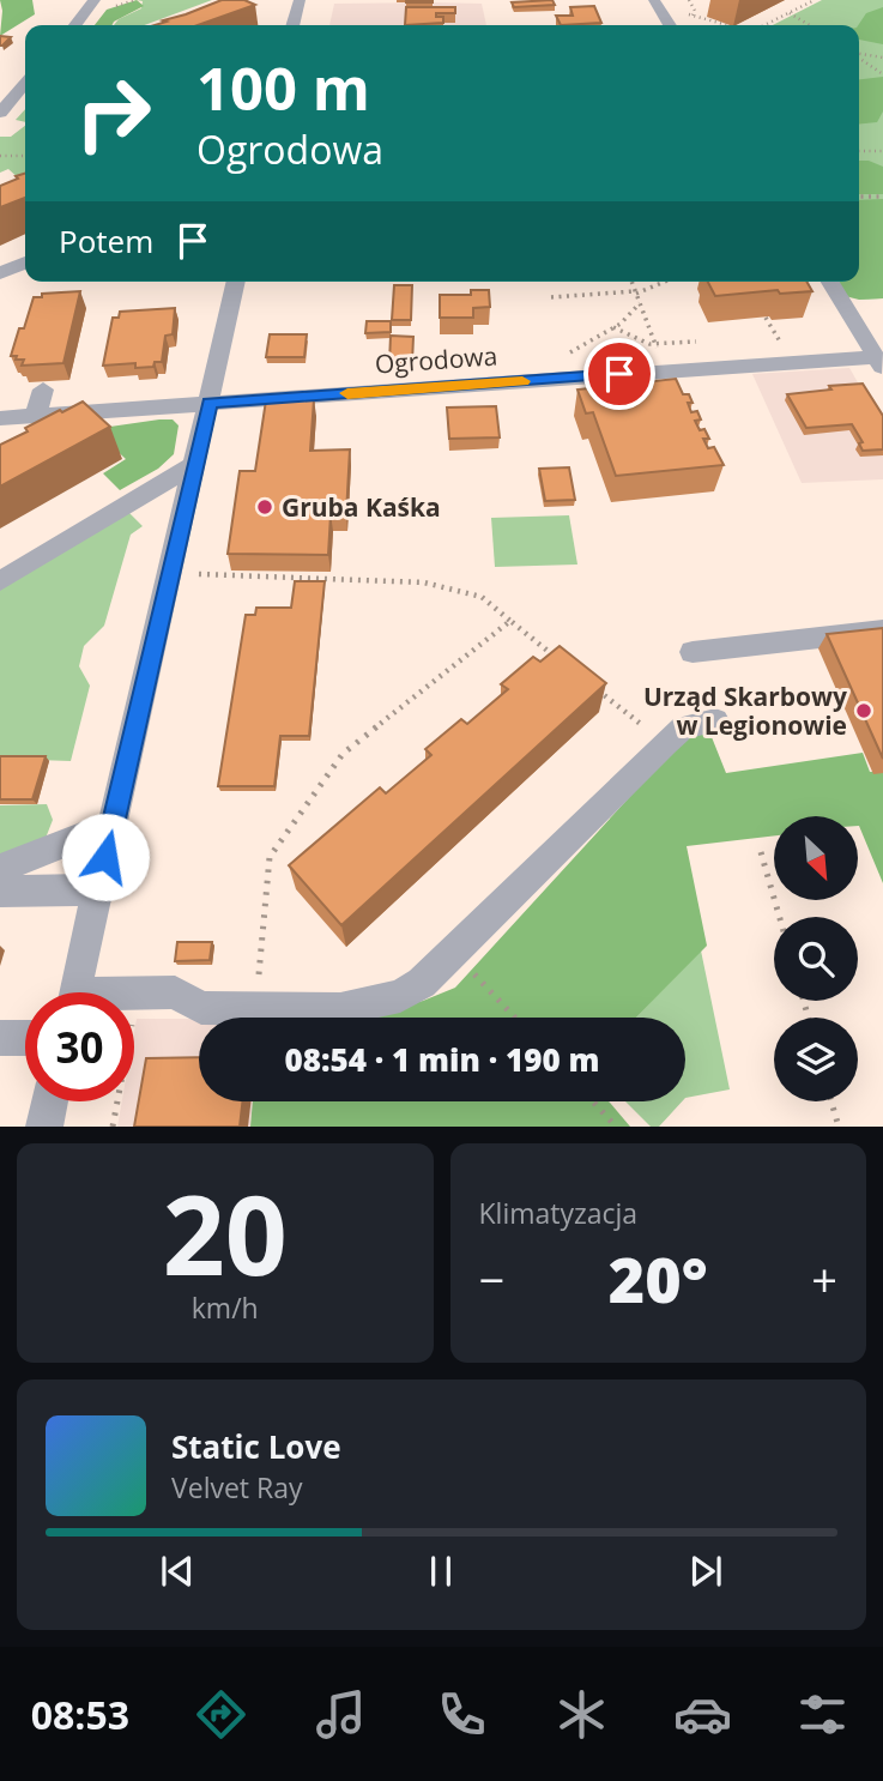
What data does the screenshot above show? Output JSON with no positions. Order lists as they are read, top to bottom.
{
  "streets": {
    "street": ["Ogrodowa"]
  },
  "places": ["Gruba Kaśka", "Urząd Skarbowy w Legionowie"],
  "north": "bottom right",
  "page": {
    "turn": ["100 m", "Ogrodowa"],
    "then": "Potem",
    "limit": "30",
    "trip": "08:54 · 1 min · 190 m",
    "tile": [
      ["20", "km/h"],
      "Klimatyzacja"
    ],
    "heat": ["−", "20°", "+"],
    "song": ["Static Love", "Velvet Ray"],
    "tabs": "08:53"
  }
}
